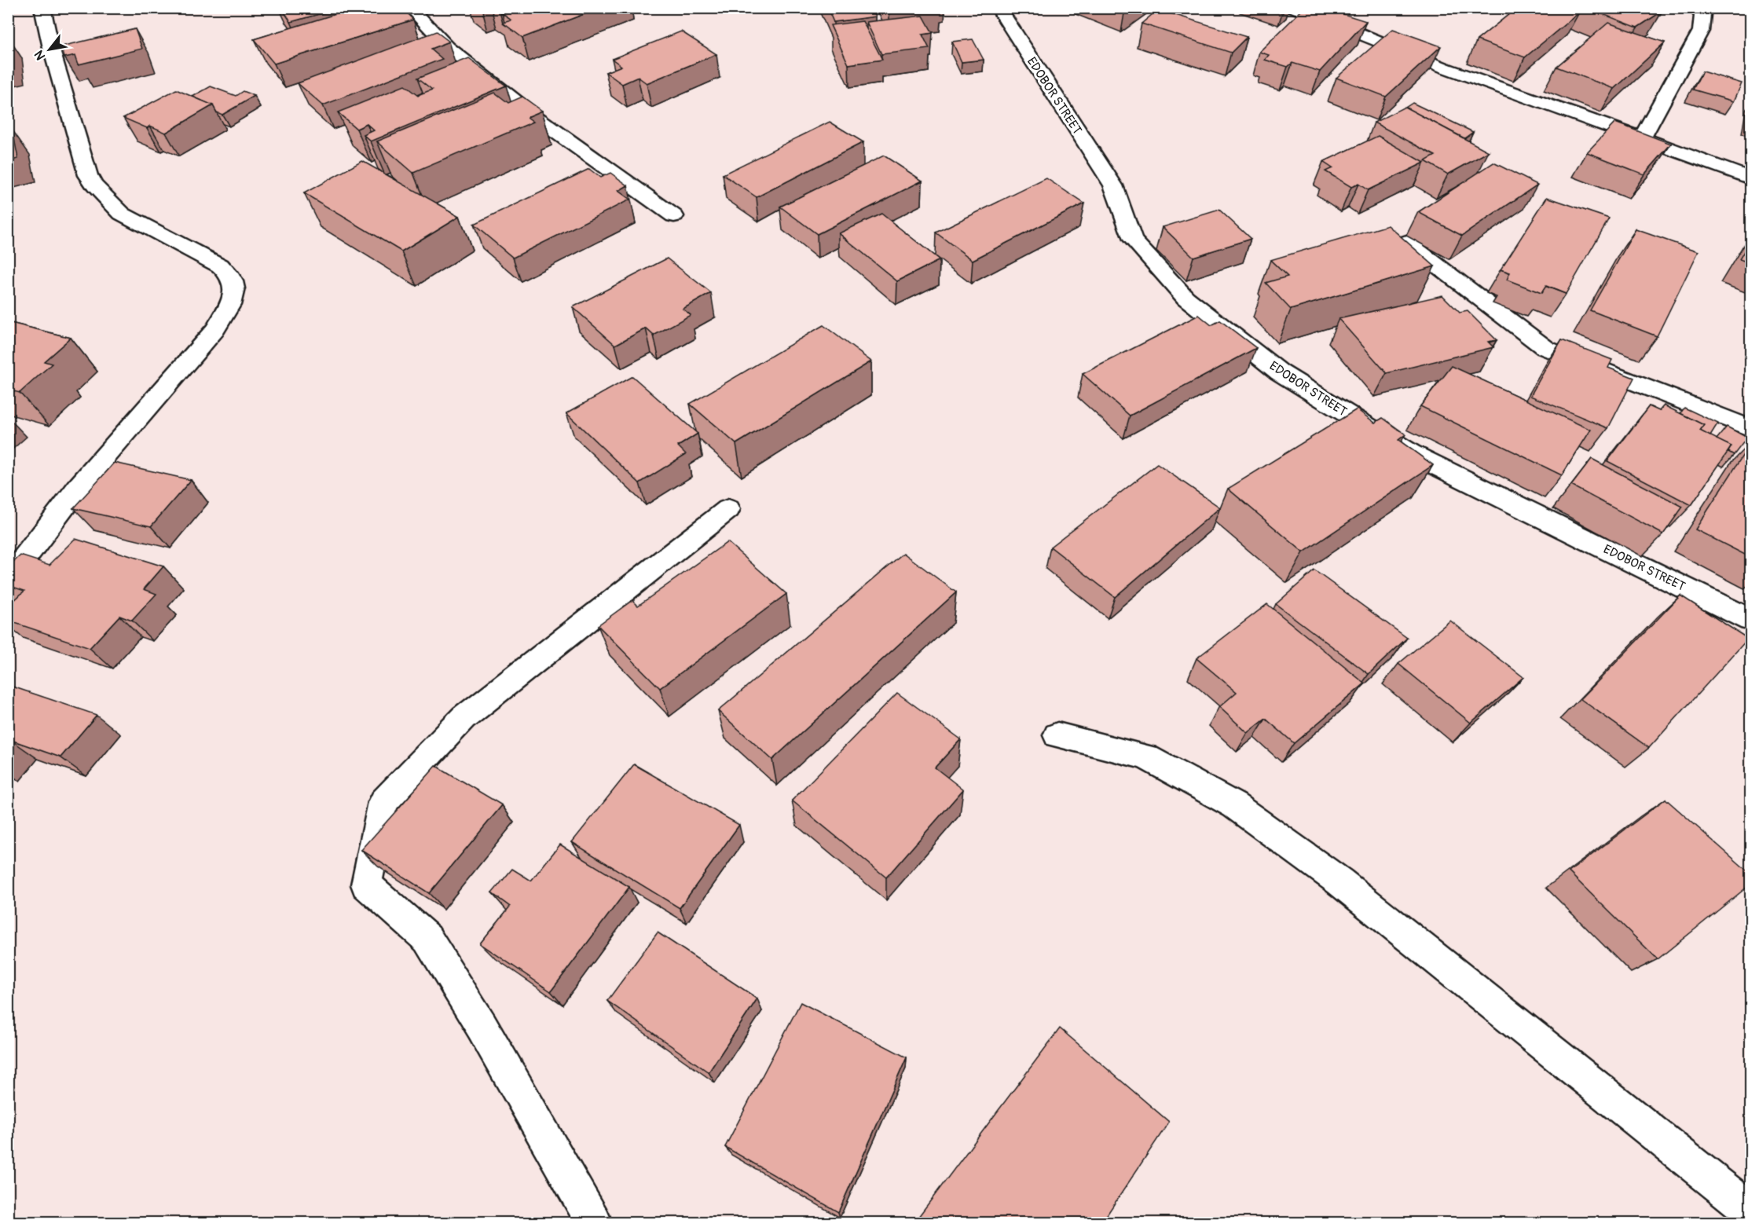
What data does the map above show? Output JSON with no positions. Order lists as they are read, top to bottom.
{
  "streets": {
    "street": ["EDOBOR STREET"]
  },
  "north": "bottom left"
}
